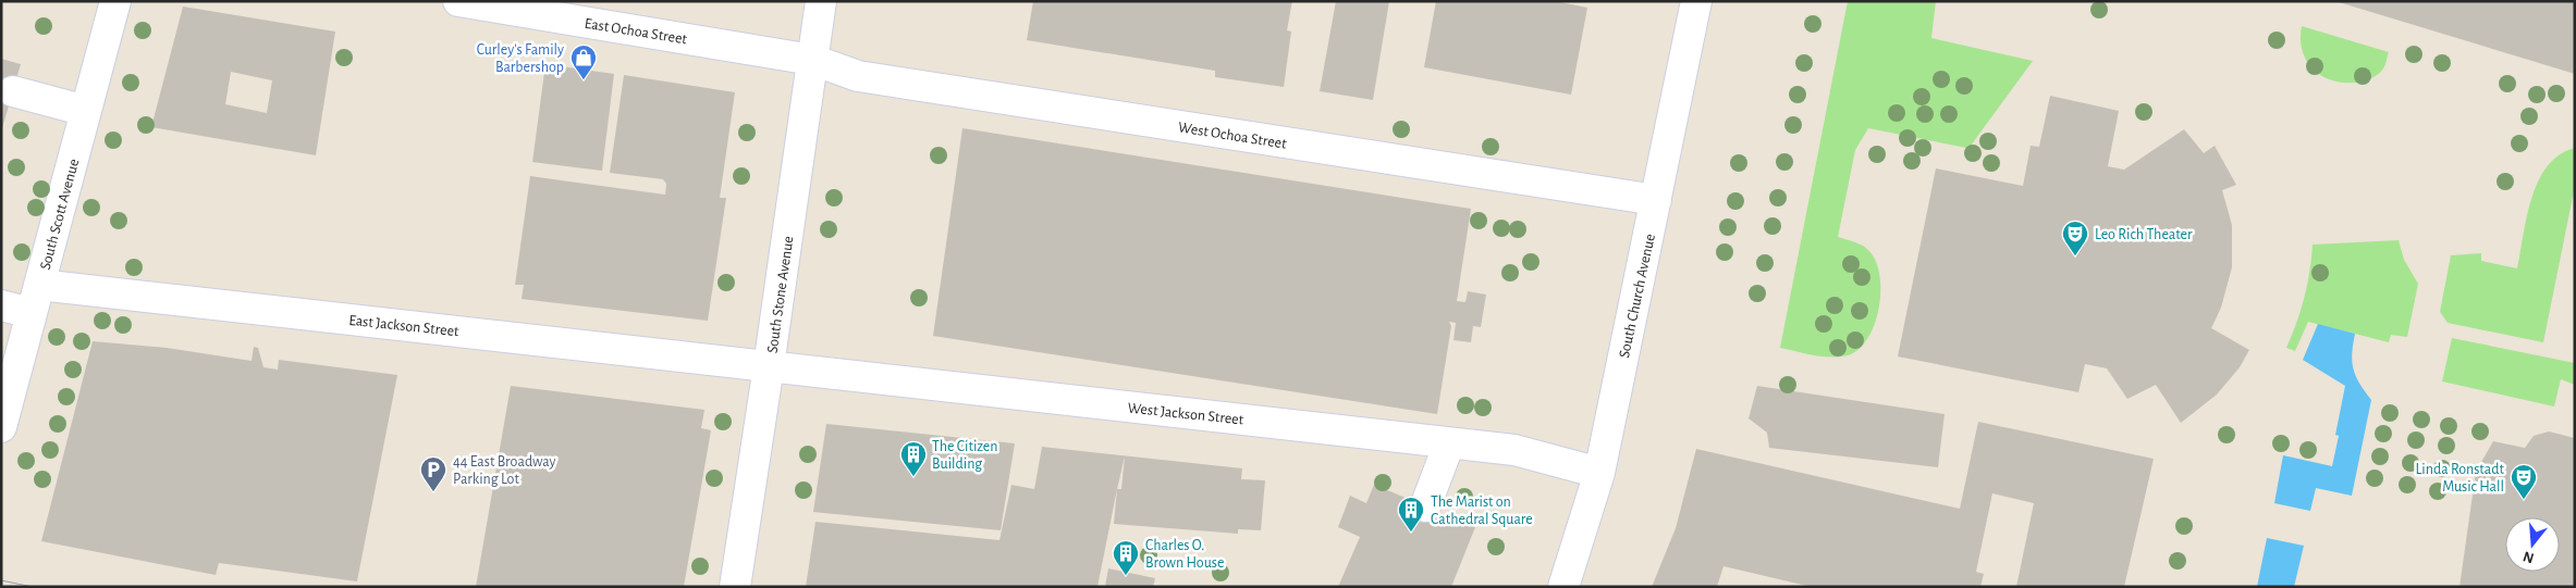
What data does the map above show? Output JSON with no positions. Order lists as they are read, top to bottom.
{
  "streets": {
    "street": [
      "East Ochoa Street",
      "West Ochoa Street",
      "South Scott Avenue",
      "South Stone Avenue",
      "South Church Avenue",
      "East Jackson Street",
      "West Jackson Street"
    ]
  },
  "crossings": [
    ["East Ochoa Street", "West Ochoa Street"],
    ["East Ochoa Street", "South Stone Avenue"],
    ["West Ochoa Street", "South Stone Avenue"],
    ["West Ochoa Street", "South Church Avenue"],
    ["South Scott Avenue", "East Jackson Street"],
    ["South Stone Avenue", "East Jackson Street"],
    ["South Stone Avenue", "West Jackson Street"],
    ["South Church Avenue", "West Jackson Street"],
    ["East Jackson Street", "West Jackson Street"]
  ],
  "places": {
    "shop": ["Curley's Family Barbershop"],
    "theatre": ["Leo Rich Theater", "Linda Ronstadt Music Hall"],
    "building": ["The Citizen Building", "The Marist on Cathedral Square", "Charles O. Brown House"],
    "parking": ["44 East Broadway Parking Lot"]
  },
  "north": "bottom"
}
